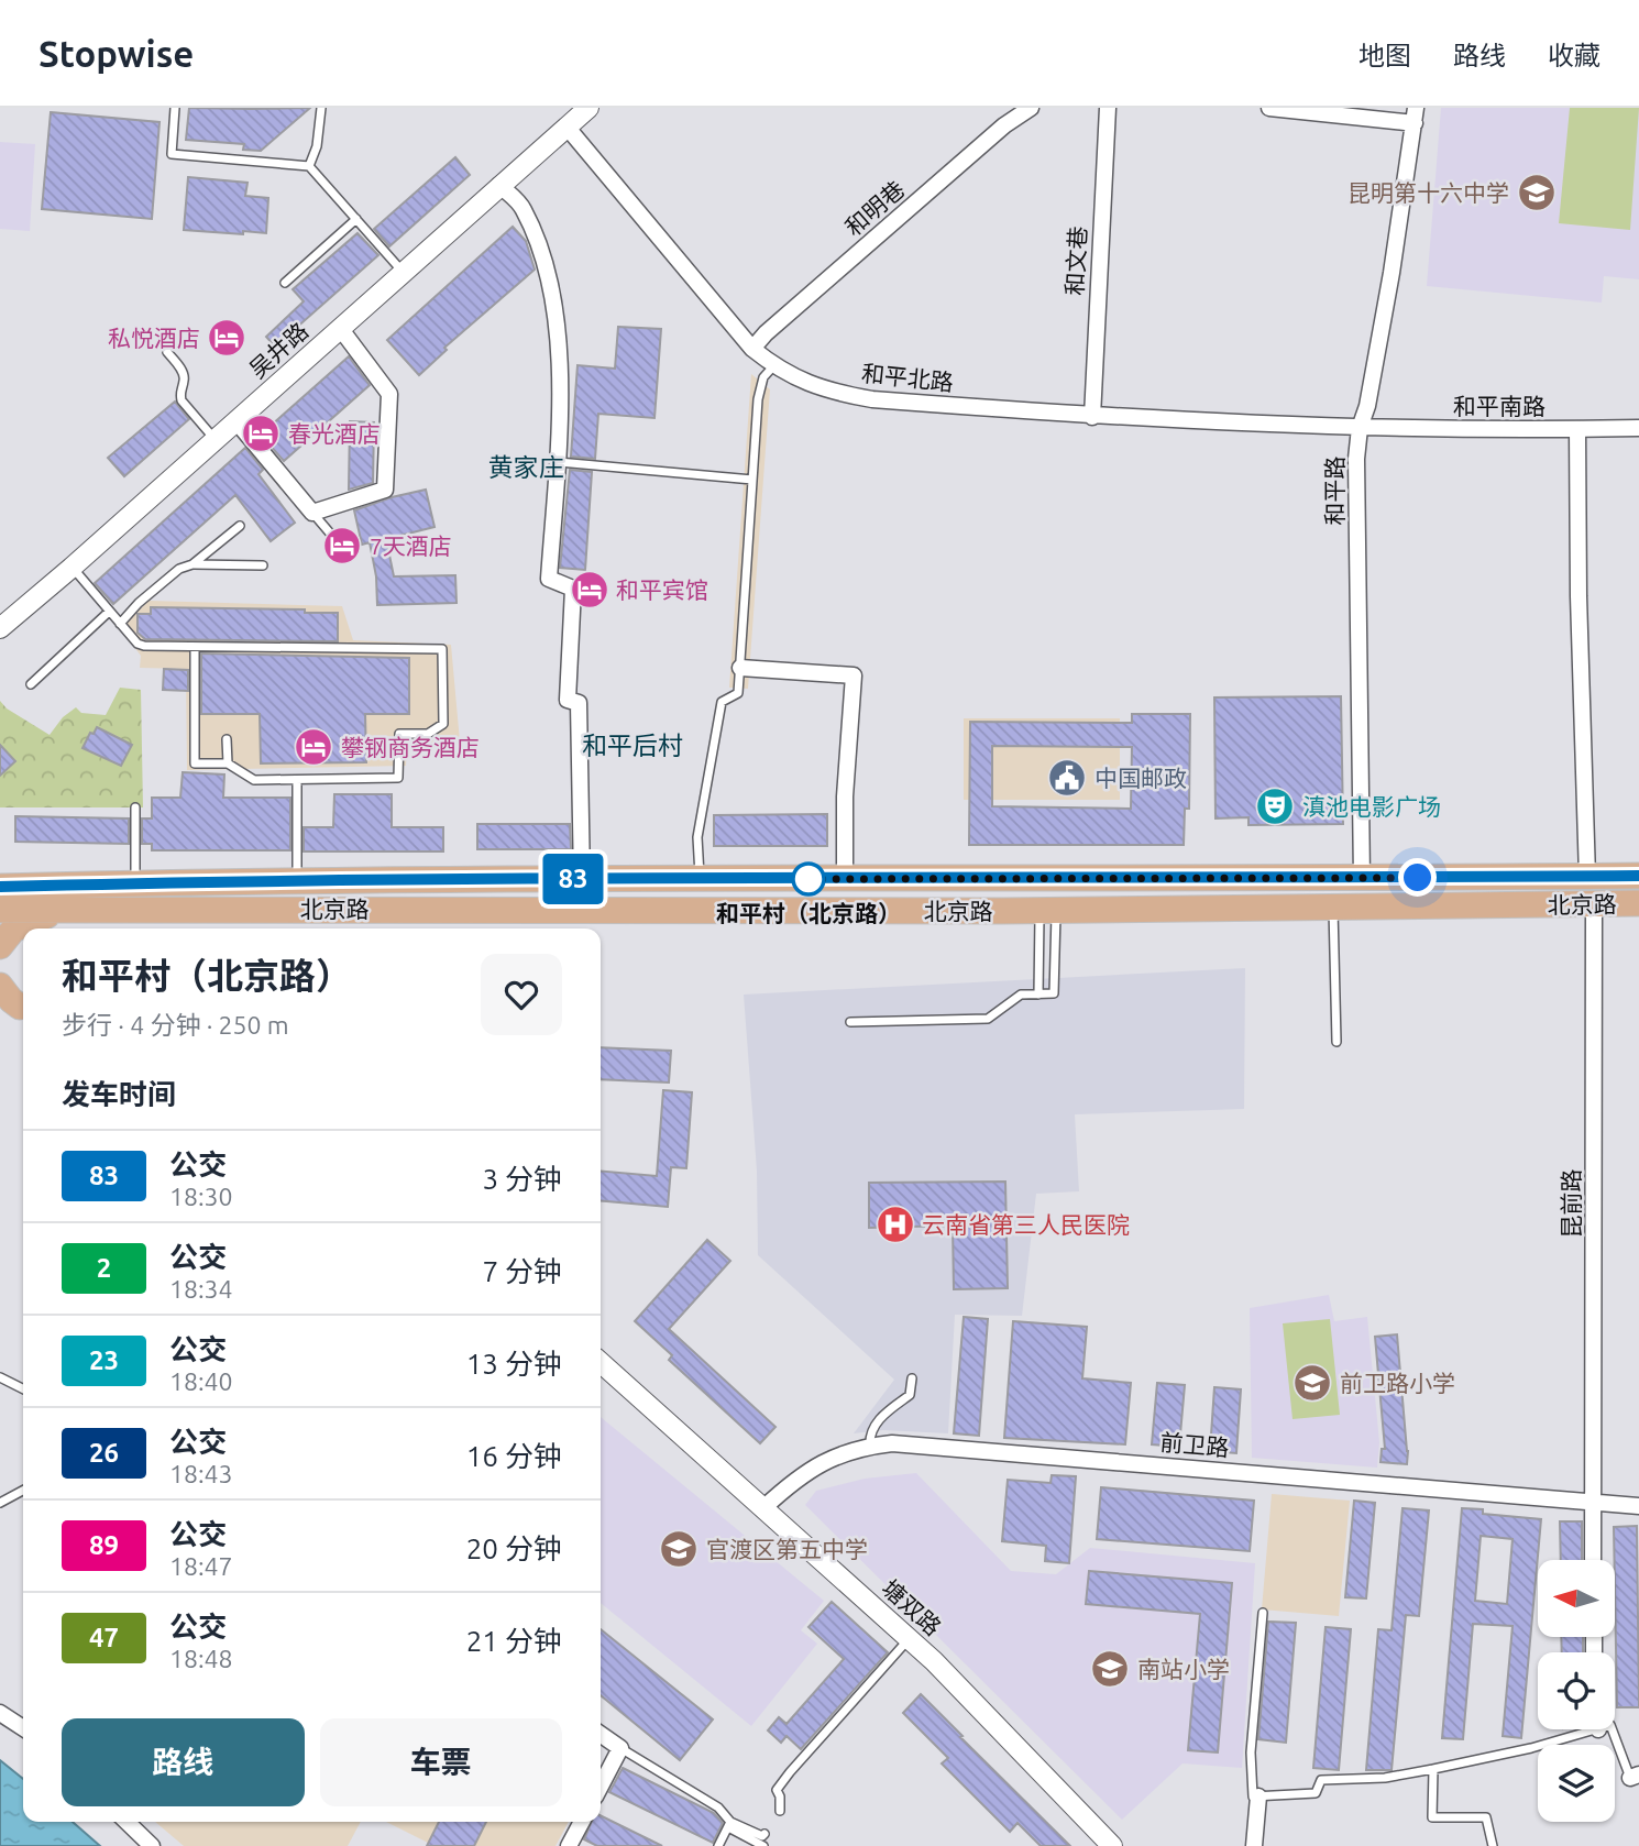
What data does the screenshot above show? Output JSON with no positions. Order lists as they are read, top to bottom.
{
  "streets": {
    "main road": ["北京路"],
    "street": [
      "和明巷",
      "和文巷",
      "吴井路",
      "和平北路",
      "和平南路",
      "和平路",
      "昆前路",
      "前卫路",
      "塘双路"
    ]
  },
  "crossings": [
    ["和明巷", "和平北路"],
    ["和文巷", "和平北路"],
    ["吴井路", "和平北路"],
    ["和平北路", "和平南路"],
    ["和平北路", "和平路"],
    ["和平南路", "和平路"],
    ["和平路", "北京路"],
    ["北京路", "昆前路"],
    ["昆前路", "前卫路"],
    ["前卫路", "塘双路"]
  ],
  "districts": ["黄家庄", "和平后村"],
  "places": {
    "school or university": [
      "昆明第十六中学",
      "前卫路小学",
      "官渡区第五中学",
      "南站小学"
    ],
    "hotel": [
      "私悦酒店",
      "春光酒店",
      "7天酒店",
      "和平宾馆",
      "攀钢商务酒店"
    ],
    "public building": ["中国邮政"],
    "theatre": ["滇池电影广场"],
    "other": ["和平村（北京路）"],
    "hospital": ["云南省第三人民医院"]
  },
  "lines": ["bus line 83"],
  "north": "left",
  "page": {
    "header": "Stopwise",
    "nav": ["地图", "路线", "收藏"],
    "on_map": "83",
    "heading": [
      ["和平村（北京路）", "步行 · 4 分钟 · 250 m"],
      "发车时间"
    ],
    "list": [
      {
        "mark": "83",
        "name": "公交",
        "note": "18:30",
        "value": "3 分钟"
      },
      {
        "mark": "2",
        "name": "公交",
        "note": "18:34",
        "value": "7 分钟"
      },
      {
        "mark": "23",
        "name": "公交",
        "note": "18:40",
        "value": "13 分钟"
      },
      {
        "mark": "26",
        "name": "公交",
        "note": "18:43",
        "value": "16 分钟"
      },
      {
        "mark": "89",
        "name": "公交",
        "note": "18:47",
        "value": "20 分钟"
      },
      {
        "mark": "47",
        "name": "公交",
        "note": "18:48",
        "value": "21 分钟"
      }
    ],
    "buttons": ["路线", "车票"]
  }
}
